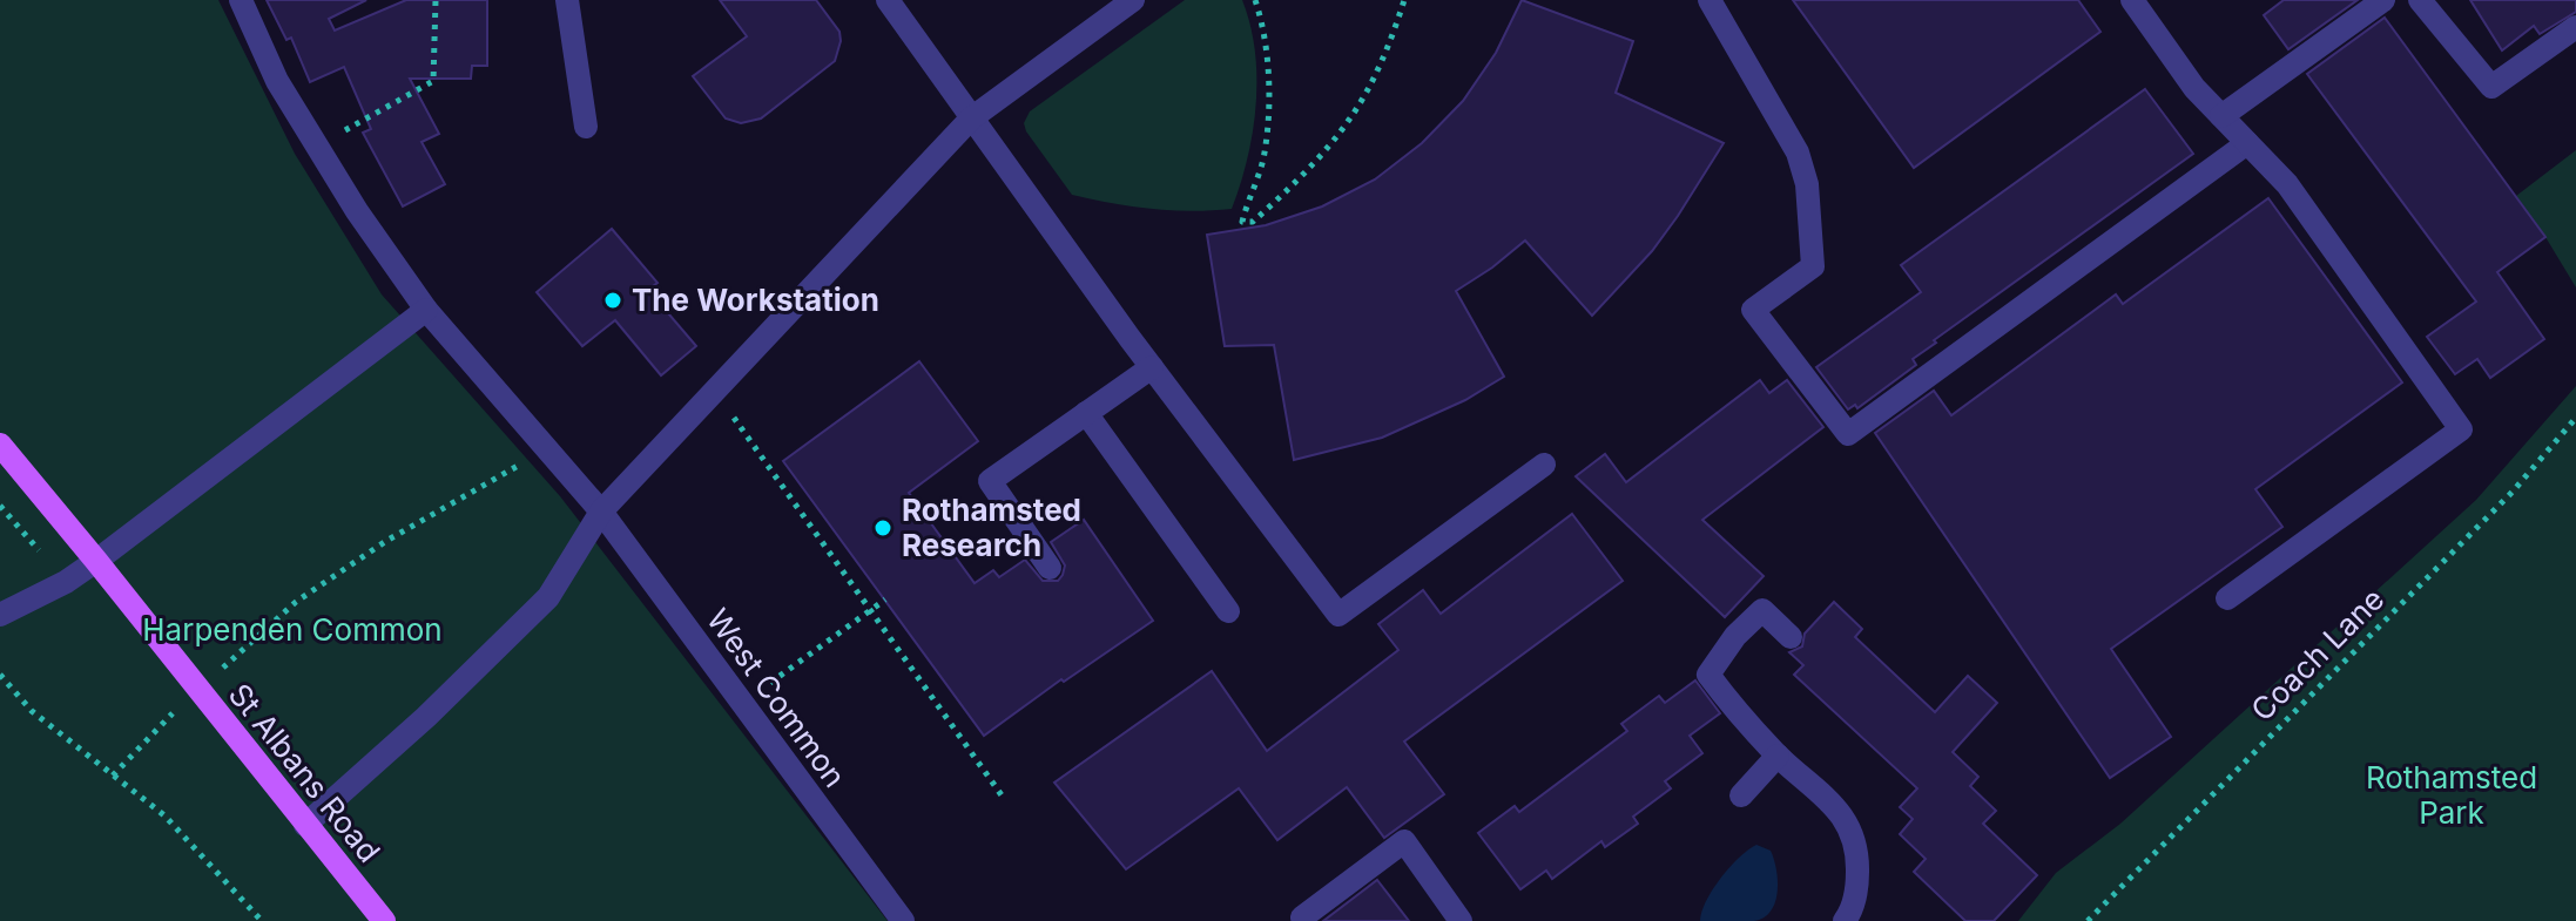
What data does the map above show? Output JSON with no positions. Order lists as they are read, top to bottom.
{
  "streets": {
    "main road": ["St Albans Road"],
    "street": ["West Common"],
    "path": ["Coach Lane"]
  },
  "parks": ["Harpenden Common", "Rothamsted Park"],
  "places": ["The Workstation", "Rothamsted Research"]
}
